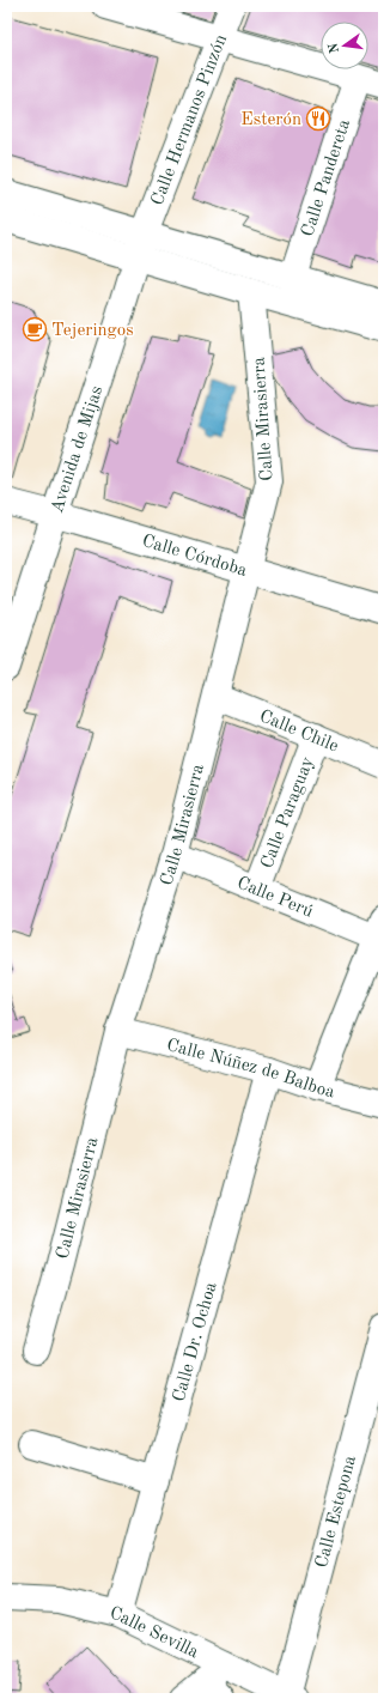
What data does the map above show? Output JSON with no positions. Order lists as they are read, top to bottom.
{
  "streets": {
    "street": [
      "Calle Hermanos Pinzón",
      "Calle Pandereta",
      "Calle Mirasierra",
      "Avenida de Mijas",
      "Calle Córdoba",
      "Calle Chile",
      "Calle Paraguay",
      "Calle Perú",
      "Calle Núñez de Balboa",
      "Calle Dr. Ochoa",
      "Calle Estepona",
      "Calle Sevilla"
    ]
  },
  "crossings": [
    ["Calle Hermanos Pinzón", "Avenida de Mijas"],
    ["Calle Mirasierra", "Calle Córdoba"],
    ["Calle Mirasierra", "Calle Chile"],
    ["Calle Mirasierra", "Calle Perú"],
    ["Calle Mirasierra", "Calle Núñez de Balboa"],
    ["Avenida de Mijas", "Calle Córdoba"],
    ["Calle Chile", "Calle Paraguay"],
    ["Calle Paraguay", "Calle Perú"],
    ["Calle Núñez de Balboa", "Calle Dr. Ochoa"],
    ["Calle Dr. Ochoa", "Calle Sevilla"],
    ["Calle Estepona", "Calle Sevilla"]
  ],
  "places": {
    "restaurant": ["Esterón"],
    "cafe": ["Tejeringos"]
  },
  "north": "left"
}
